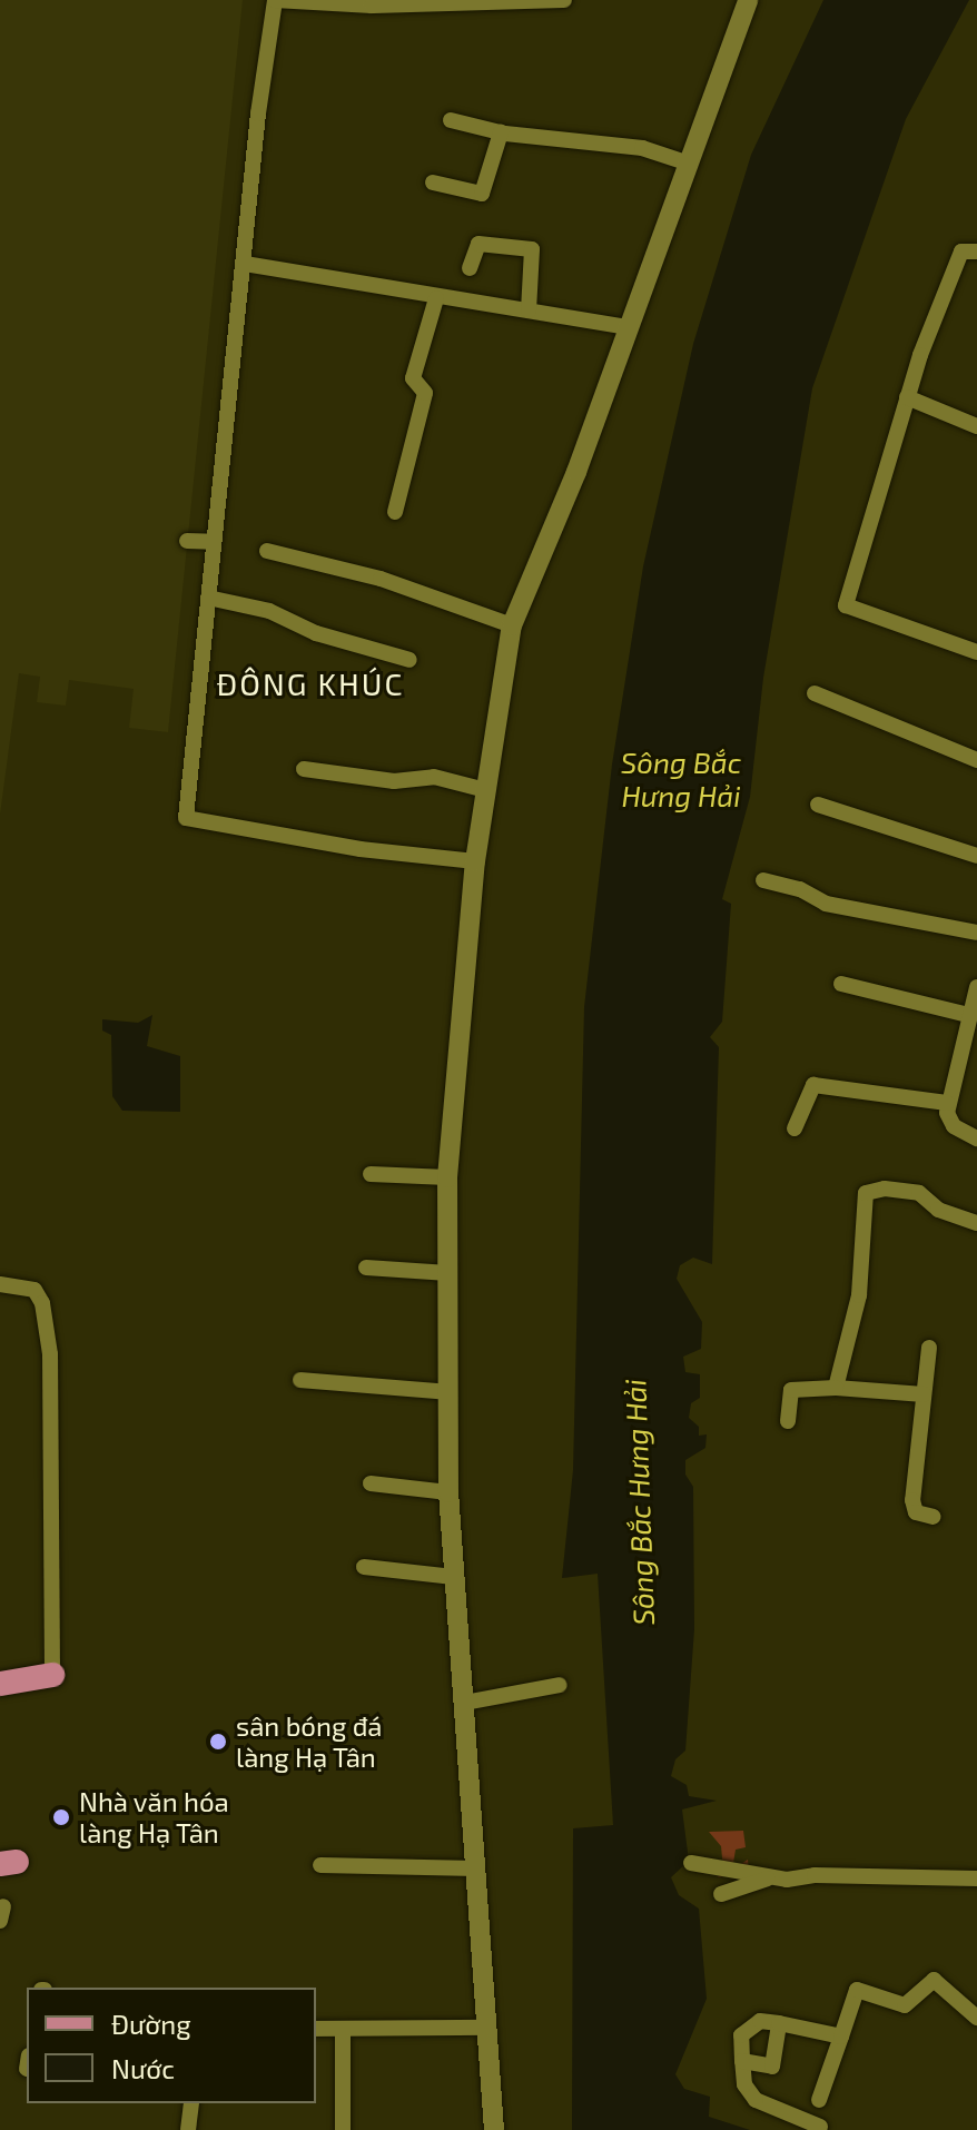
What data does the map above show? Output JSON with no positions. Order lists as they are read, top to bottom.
{
  "districts": ["ĐÔNG KHÚC"],
  "water": ["Sông Bắc Hưng Hải"],
  "places": ["sân bóng đá làng Hạ Tân", "Nhà văn hóa làng Hạ Tân"],
  "legend": ["Đường", "Nước"]
}
